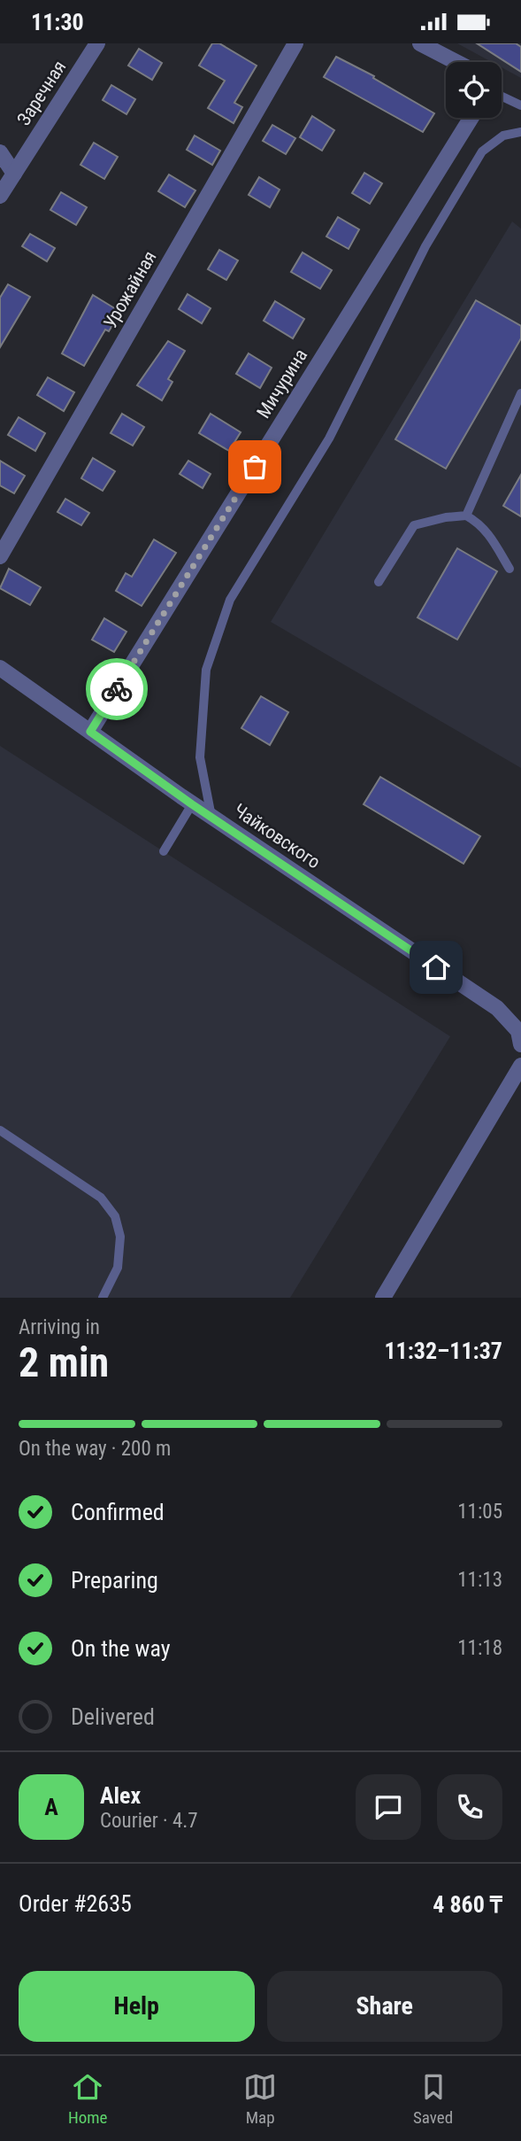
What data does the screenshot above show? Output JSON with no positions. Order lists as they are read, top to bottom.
{
  "streets": {
    "street": [
      "Заречная",
      "Урожайная",
      "Мичурина",
      "Чайковского"
    ]
  },
  "crossings": [
    ["Мичурина", "Чайковского"]
  ],
  "page": {
    "status": "11:30",
    "heading": ["2 min", "Arriving in", "11:32–11:37"],
    "panel": [
      "Alex",
      "Courier · 4.7",
      "Order #2635",
      "4 860 ₸"
    ],
    "bar": "On the way · 200 m",
    "list": [
      ["Confirmed", "11:05"],
      ["Preparing", "11:13"],
      ["On the way", "11:18"],
      "Delivered"
    ],
    "round": "A",
    "buttons": ["Help", "Share"],
    "tabs": ["Home", "Map", "Saved"]
  }
}
